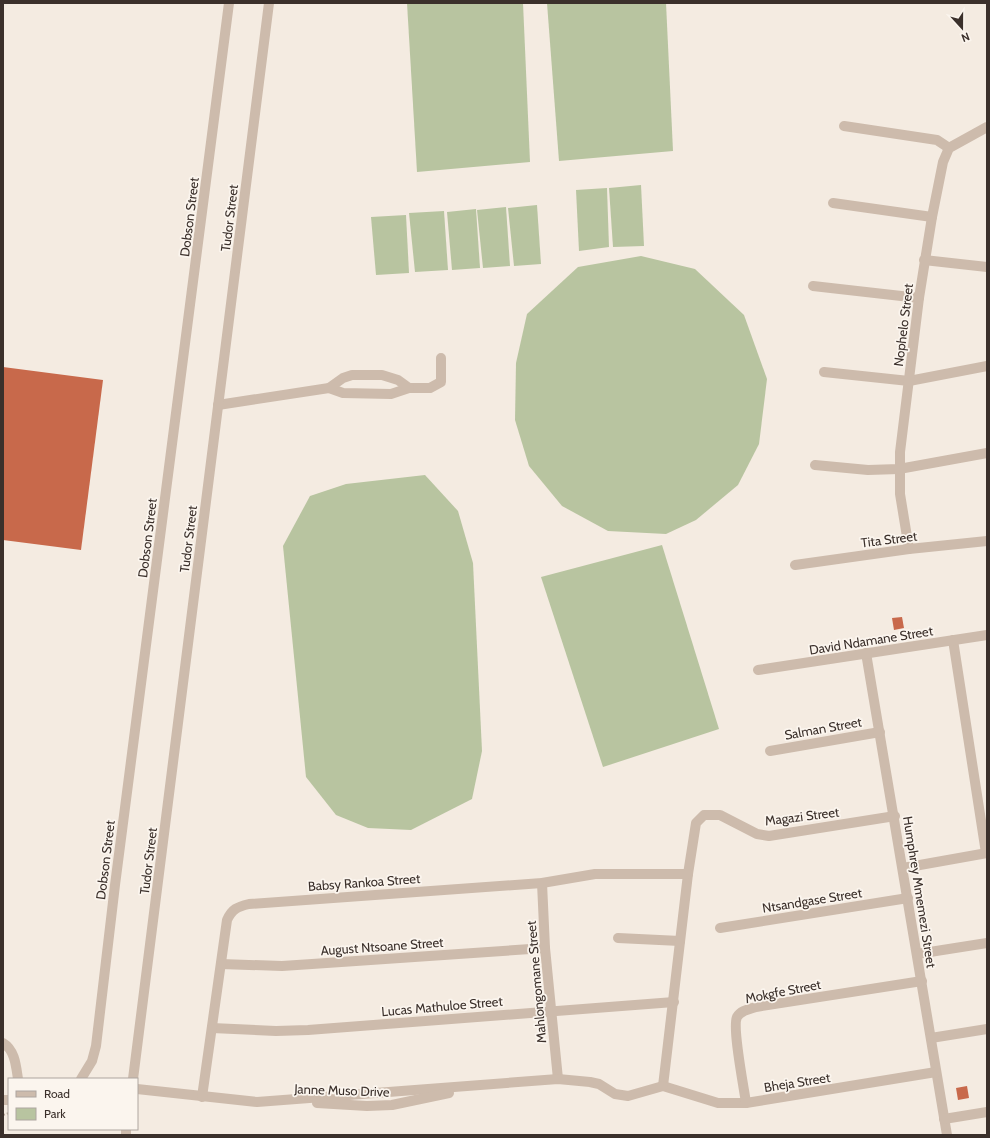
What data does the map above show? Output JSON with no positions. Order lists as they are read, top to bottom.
{
  "streets": {
    "street": [
      "Dobson Street",
      "Tudor Street",
      "Nophelo Street",
      "Tita Street",
      "David Ndamane Street",
      "Salman Street",
      "Magazi Street",
      "Babsy Rankoa Street",
      "Humphrey Mmemezi Street",
      "Ntsandgase Street",
      "August Ntsoane Street",
      "Mahlongomane Street",
      "Mokgfe Street",
      "Lucas Mathuloe Street",
      "Bheja Street",
      "Janne Muso Drive"
    ]
  },
  "crossings": [
    ["Nophelo Street", "Tita Street"],
    ["David Ndamane Street", "Humphrey Mmemezi Street"],
    ["Salman Street", "Humphrey Mmemezi Street"],
    ["Magazi Street", "Babsy Rankoa Street"],
    ["Magazi Street", "Humphrey Mmemezi Street"],
    ["Babsy Rankoa Street", "August Ntsoane Street"],
    ["Babsy Rankoa Street", "Mahlongomane Street"],
    ["Babsy Rankoa Street", "Lucas Mathuloe Street"],
    ["Babsy Rankoa Street", "Janne Muso Drive"],
    ["Humphrey Mmemezi Street", "Ntsandgase Street"],
    ["Humphrey Mmemezi Street", "Mokgfe Street"],
    ["Humphrey Mmemezi Street", "Bheja Street"],
    ["August Ntsoane Street", "Mahlongomane Street"],
    ["Mahlongomane Street", "Lucas Mathuloe Street"],
    ["Mahlongomane Street", "Janne Muso Drive"],
    ["Mokgfe Street", "Bheja Street"],
    ["Bheja Street", "Janne Muso Drive"]
  ],
  "legend": ["Road", "Park"],
  "north": "bottom"
}
